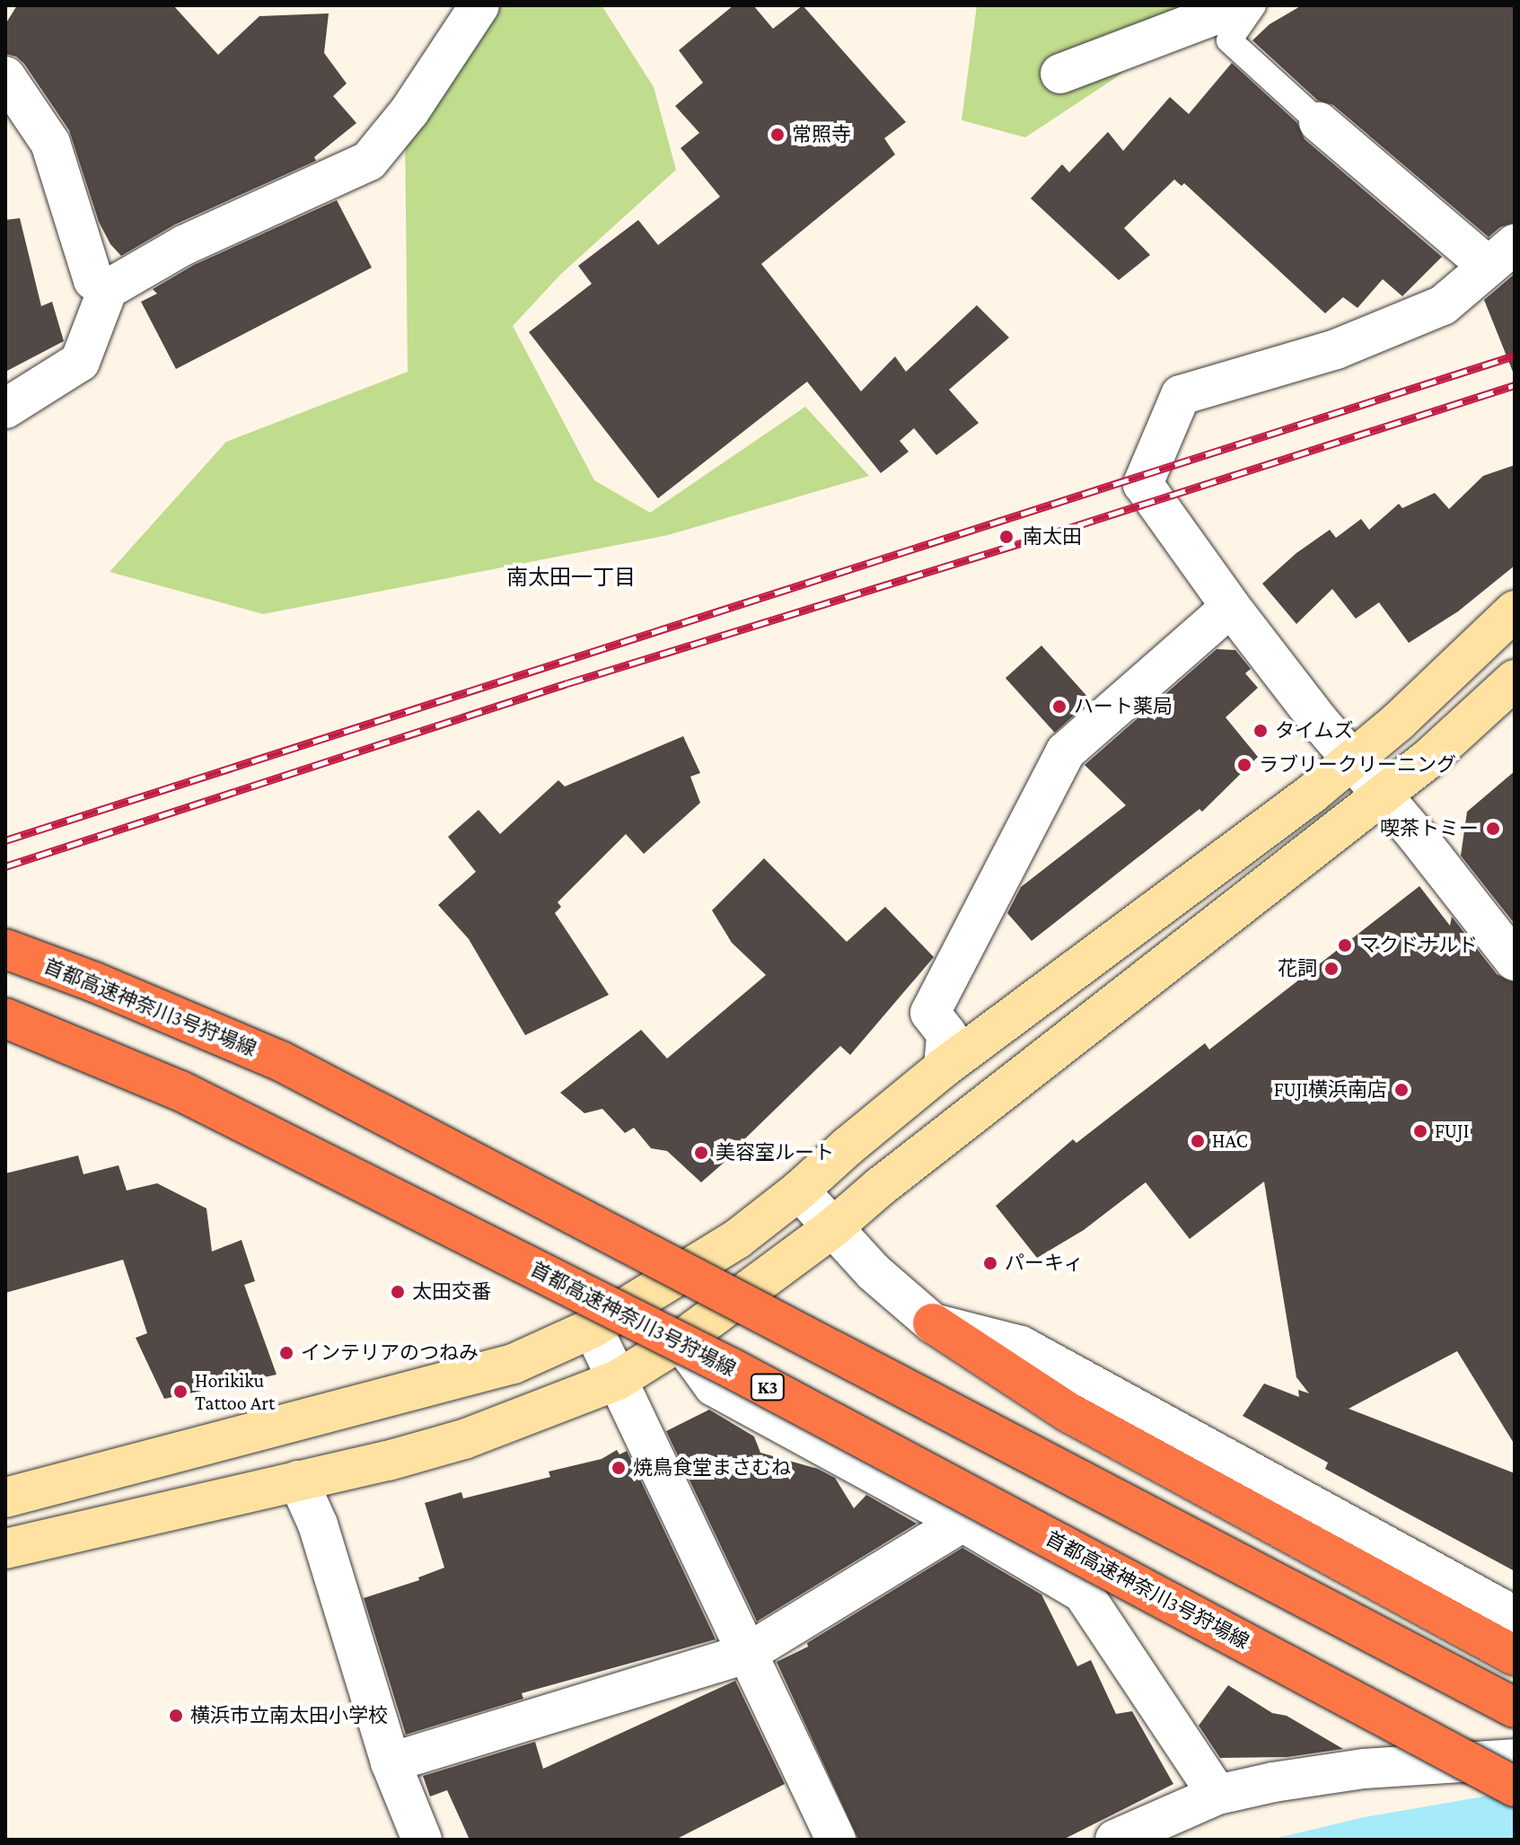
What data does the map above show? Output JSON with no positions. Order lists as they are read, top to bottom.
{
  "streets": {
    "highway": ["首都高速神奈川3号狩場線", "K3"]
  },
  "districts": ["南太田一丁目"],
  "places": [
    "常照寺",
    "南太田",
    "ハート薬局",
    "タイムズ",
    "ラブリークリーニング",
    "喫茶トミー",
    "マクドナルド",
    "花詞",
    "FUJI横浜南店",
    "FUJI",
    "HAC",
    "美容室ルート",
    "パーキィ",
    "太田交番",
    "インテリアのつねみ",
    "Horikiku Tattoo Art",
    "焼鳥食堂まさむね",
    "横浜市立南太田小学校"
  ]
}
